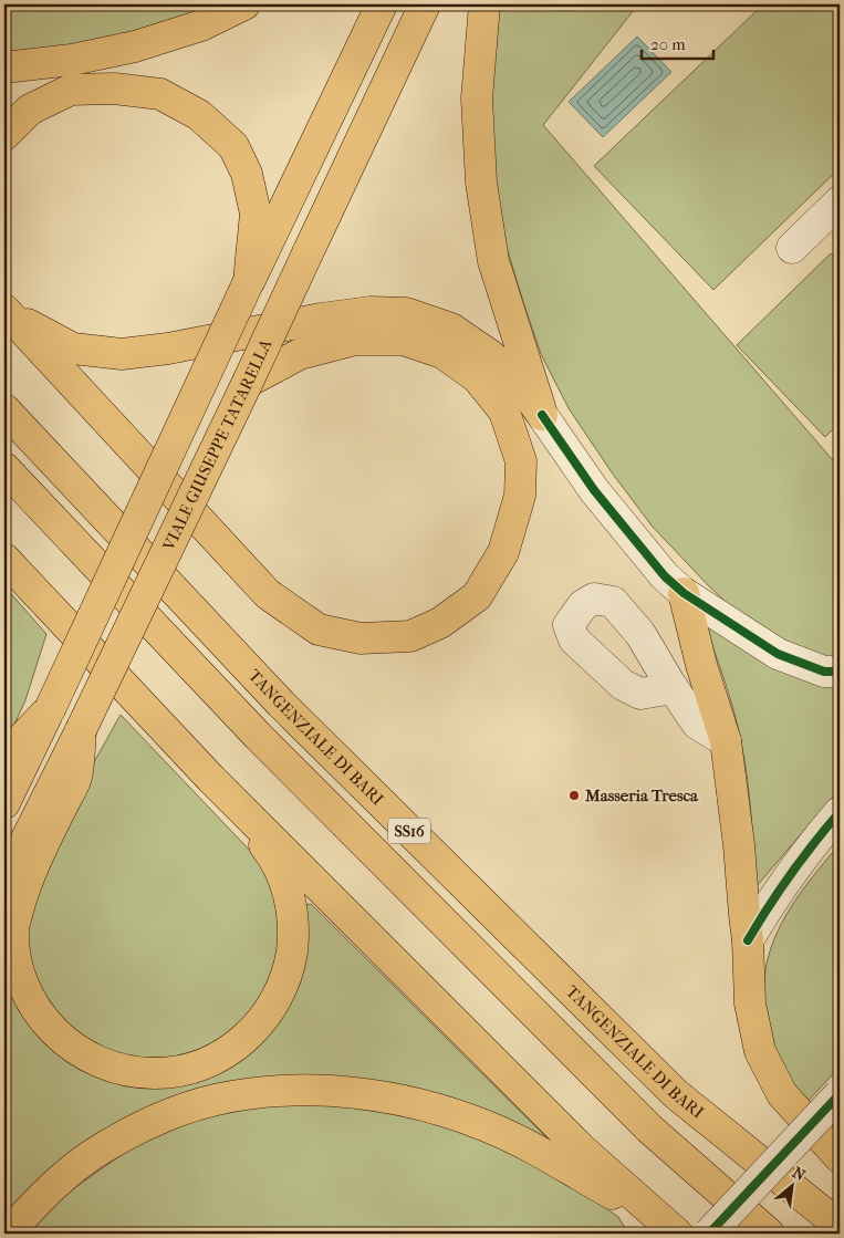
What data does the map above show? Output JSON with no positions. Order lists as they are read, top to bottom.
{
  "streets": {
    "main road": ["VIALE GIUSEPPE TATARELLA", "TANGENZIALE DI BARI", "SS16"]
  },
  "places": ["Masseria Tresca"],
  "scale_bar": "20 m",
  "north": "top right"
}
